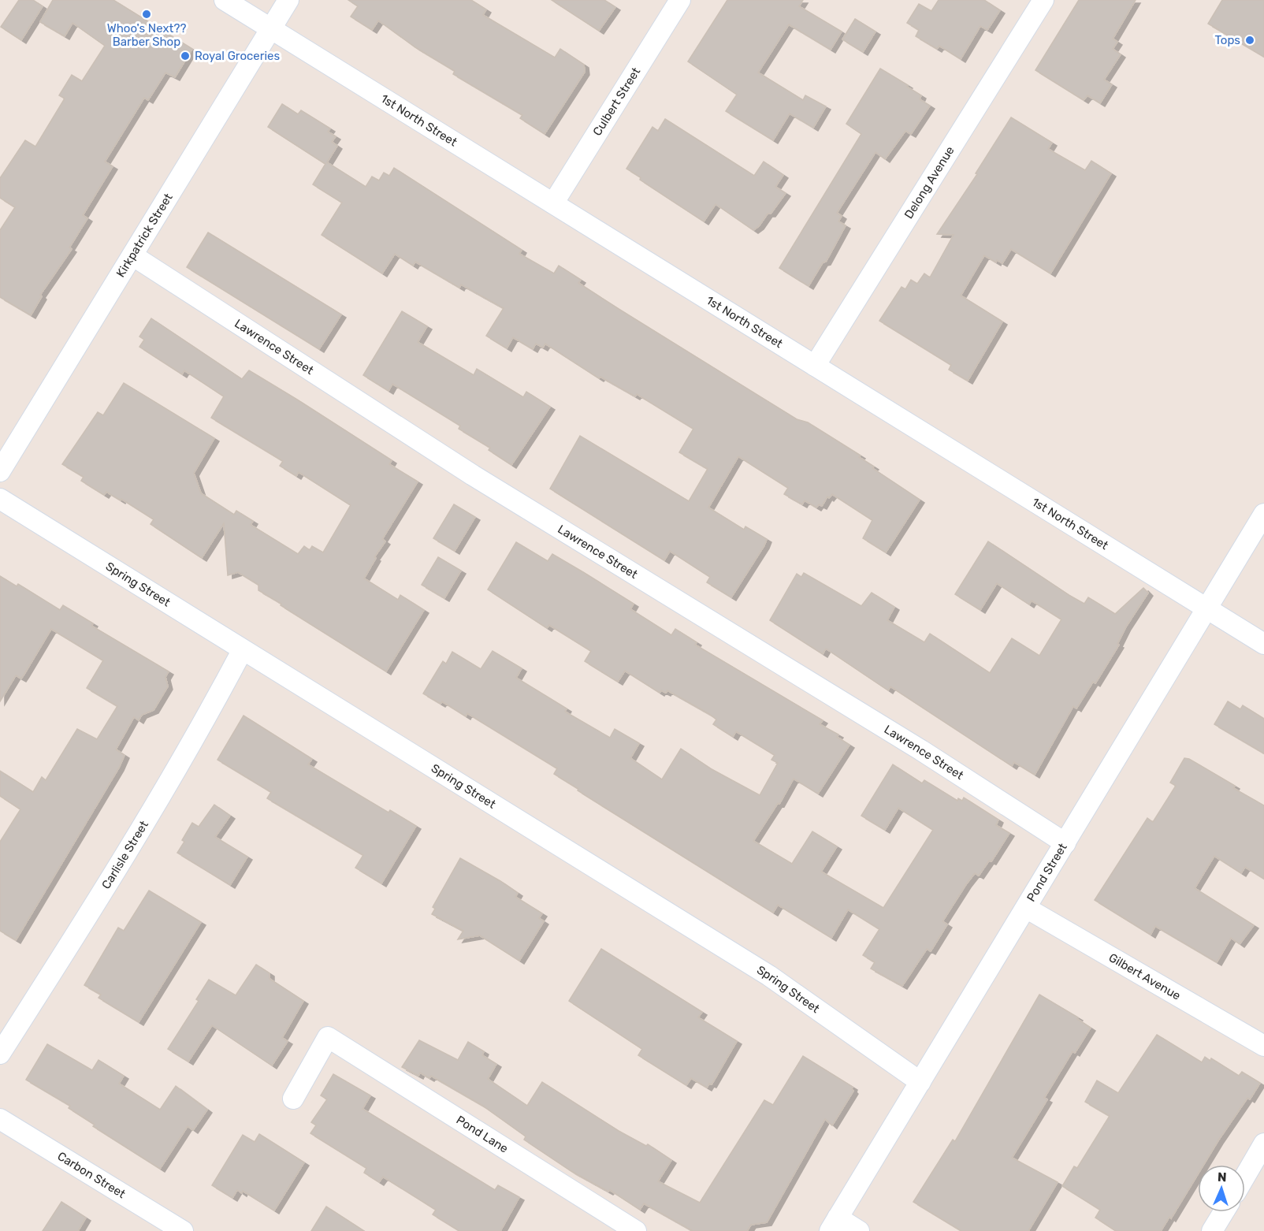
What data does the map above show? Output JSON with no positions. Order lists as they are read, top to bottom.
{
  "streets": {
    "street": [
      "Culbert Street",
      "1st North Street",
      "Delong Avenue",
      "Kirkpatrick Street",
      "Lawrence Street",
      "Spring Street",
      "Carlisle Street",
      "Pond Street",
      "Gilbert Avenue",
      "Pond Lane",
      "Carbon Street"
    ]
  },
  "crossings": [
    ["Culbert Street", "1st North Street"],
    ["1st North Street", "Delong Avenue"],
    ["1st North Street", "Kirkpatrick Street"],
    ["1st North Street", "Pond Street"],
    ["Kirkpatrick Street", "Lawrence Street"],
    ["Lawrence Street", "Pond Street"],
    ["Spring Street", "Carlisle Street"],
    ["Spring Street", "Pond Street"],
    ["Pond Street", "Gilbert Avenue"]
  ],
  "places": ["Whoo's Next?? Barber Shop", "Tops", "Royal Groceries"],
  "north": "top"
}
